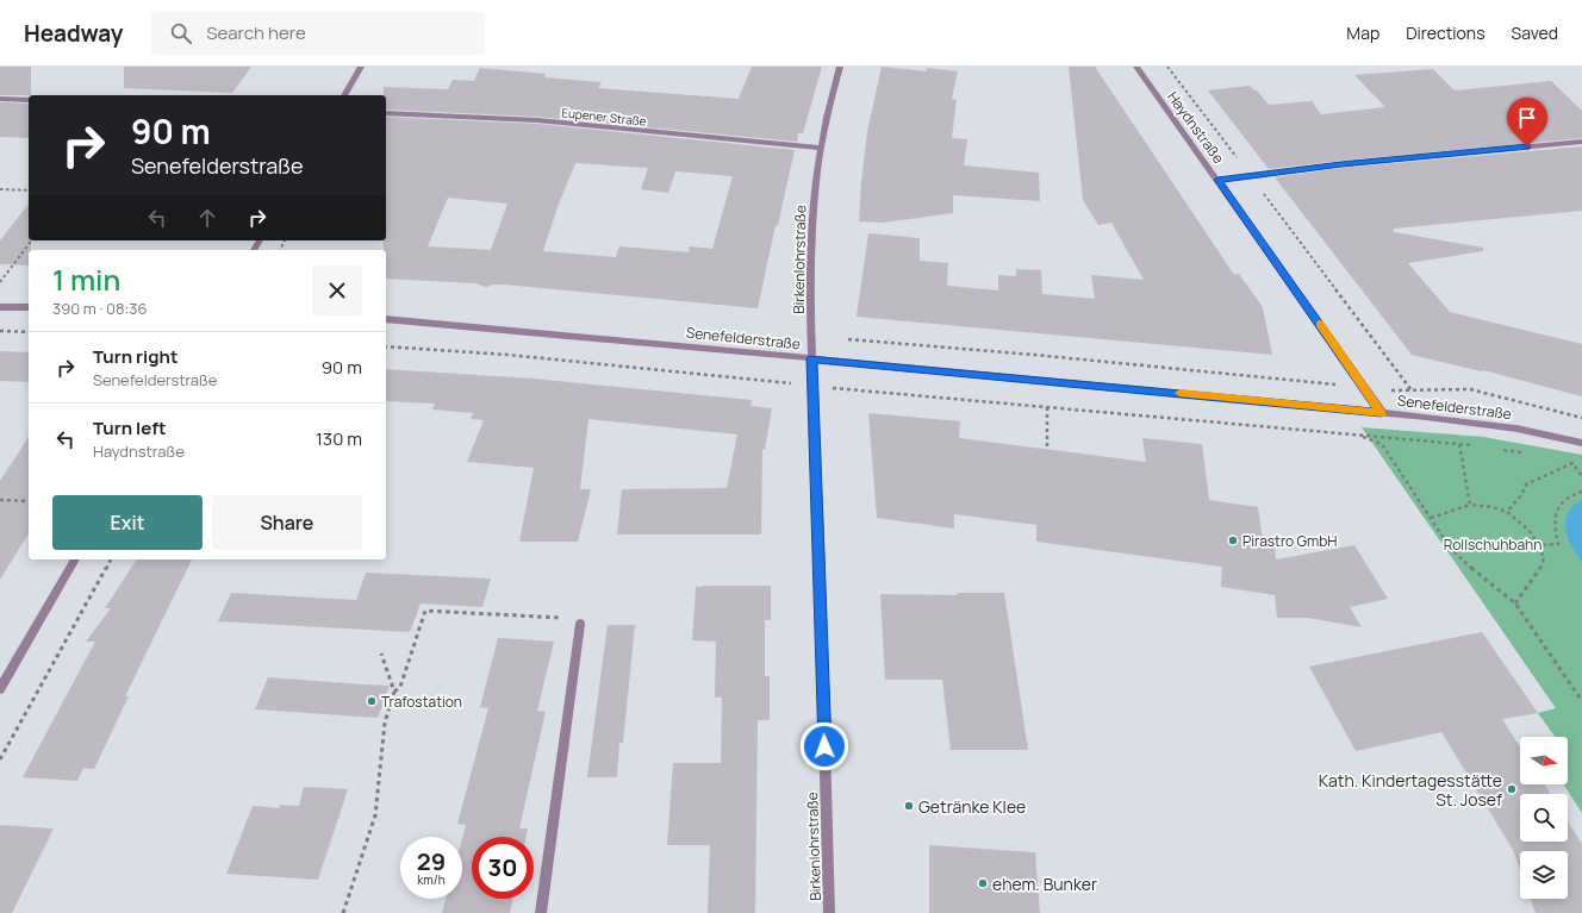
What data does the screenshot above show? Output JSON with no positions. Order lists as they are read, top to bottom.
{
  "streets": {
    "street": [
      "Eupener Straße",
      "Haydnstraße",
      "Birkenlohrstraße",
      "Senefelderstraße"
    ]
  },
  "crossings": [
    ["Eupener Straße", "Birkenlohrstraße"],
    ["Haydnstraße", "Senefelderstraße"],
    ["Birkenlohrstraße", "Senefelderstraße"]
  ],
  "parks": ["Rollschuhbahn"],
  "places": [
    "Pirastro GmbH",
    "Trafostation",
    "Kath. Kindertagesstätte St. Josef",
    "Getränke Klee",
    "ehem. Bunker"
  ],
  "north": "right",
  "page": {
    "header": "Headway",
    "search": "Search here",
    "nav": ["Map", "Directions", "Saved"],
    "turn": ["90 m", "Senefelderstraße"],
    "heading": ["1 min", "390 m · 08:36"],
    "list": [
      {
        "name": "Turn right",
        "note": "Senefelderstraße",
        "value": "90 m"
      },
      {
        "name": "Turn left",
        "note": "Haydnstraße",
        "value": "130 m"
      }
    ],
    "buttons": ["Exit", "Share"],
    "speed": "29 km/h",
    "limit": "30"
  }
}
